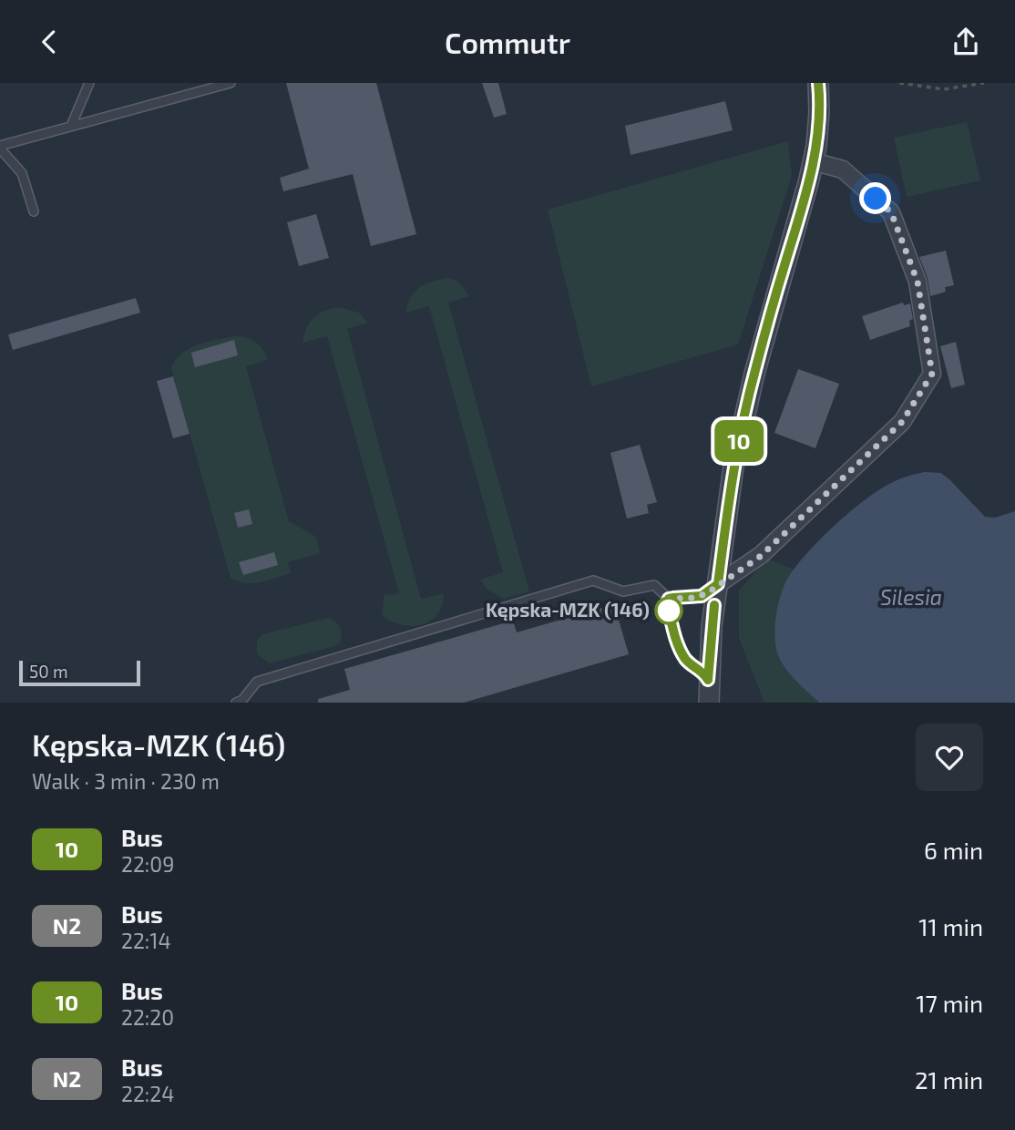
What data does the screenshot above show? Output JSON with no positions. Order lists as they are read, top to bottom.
{
  "water": ["Silesia"],
  "places": ["Kępska-MZK (146)"],
  "lines": ["bus line 10"],
  "scale_bar": "50 m",
  "page": {
    "header": "Commutr",
    "on_map": "10",
    "scale": "50 m",
    "heading": ["Kępska-MZK (146)", "Walk · 3 min · 230 m"],
    "list": [
      {
        "mark": "10",
        "name": "Bus",
        "note": "22:09",
        "value": "6 min"
      },
      {
        "mark": "N2",
        "name": "Bus",
        "note": "22:14",
        "value": "11 min"
      },
      {
        "mark": "10",
        "name": "Bus",
        "note": "22:20",
        "value": "17 min"
      },
      {
        "mark": "N2",
        "name": "Bus",
        "note": "22:24",
        "value": "21 min"
      }
    ]
  }
}
